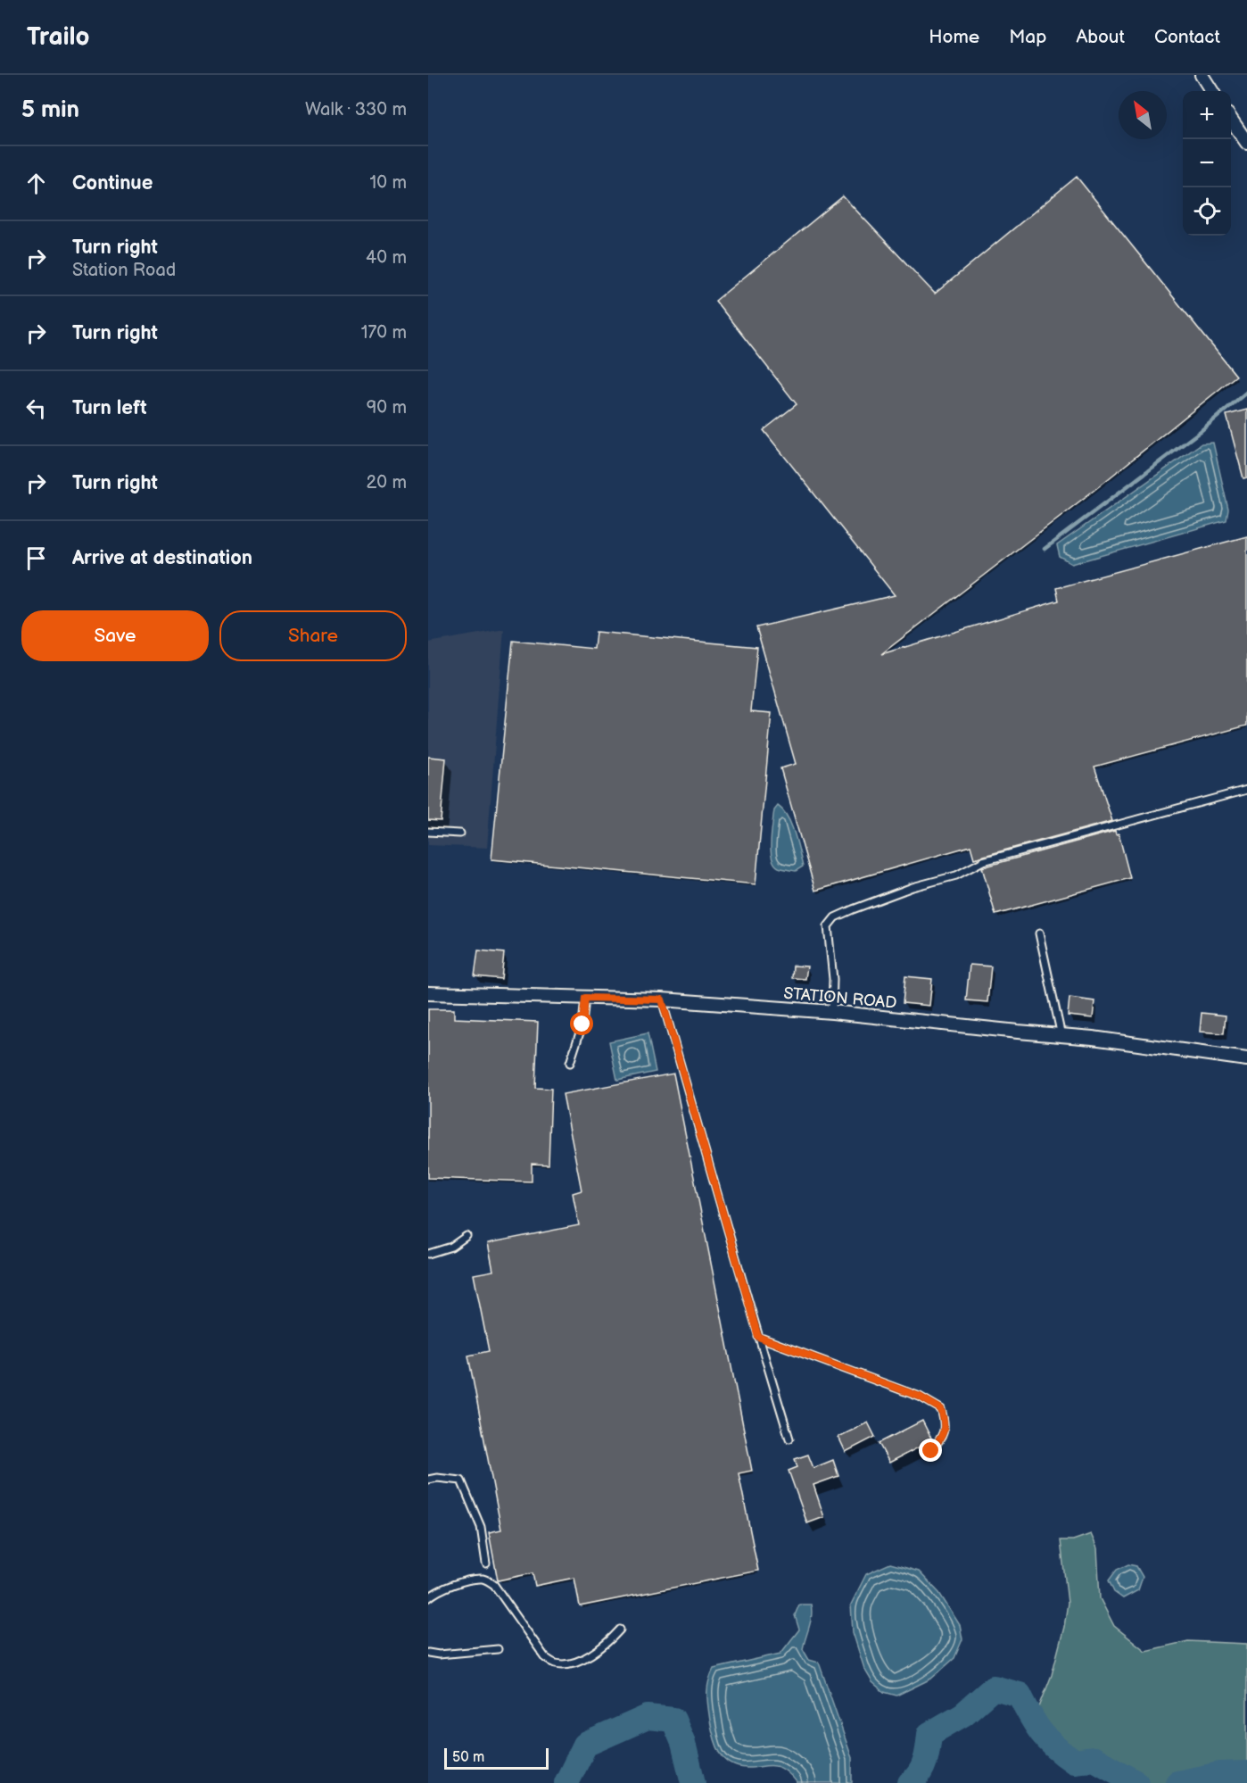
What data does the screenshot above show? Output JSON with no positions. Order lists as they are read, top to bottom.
{
  "streets": {
    "street": ["STATION ROAD"]
  },
  "scale_bar": "50 m",
  "north": "top left",
  "page": {
    "header": "Trailo",
    "nav": [
      "Home",
      "Map",
      "About",
      "Contact"
    ],
    "heading": ["5 min", "Walk · 330 m"],
    "map_buttons": ["+", "−"],
    "list": [
      ["Continue", "10 m"],
      ["Turn right", "Station Road", "40 m"],
      ["Turn right", "170 m"],
      ["Turn left", "90 m"],
      ["Turn right", "20 m"],
      "Arrive at destination"
    ],
    "buttons": ["Save", "Share"],
    "scale": "50 m"
  }
}
